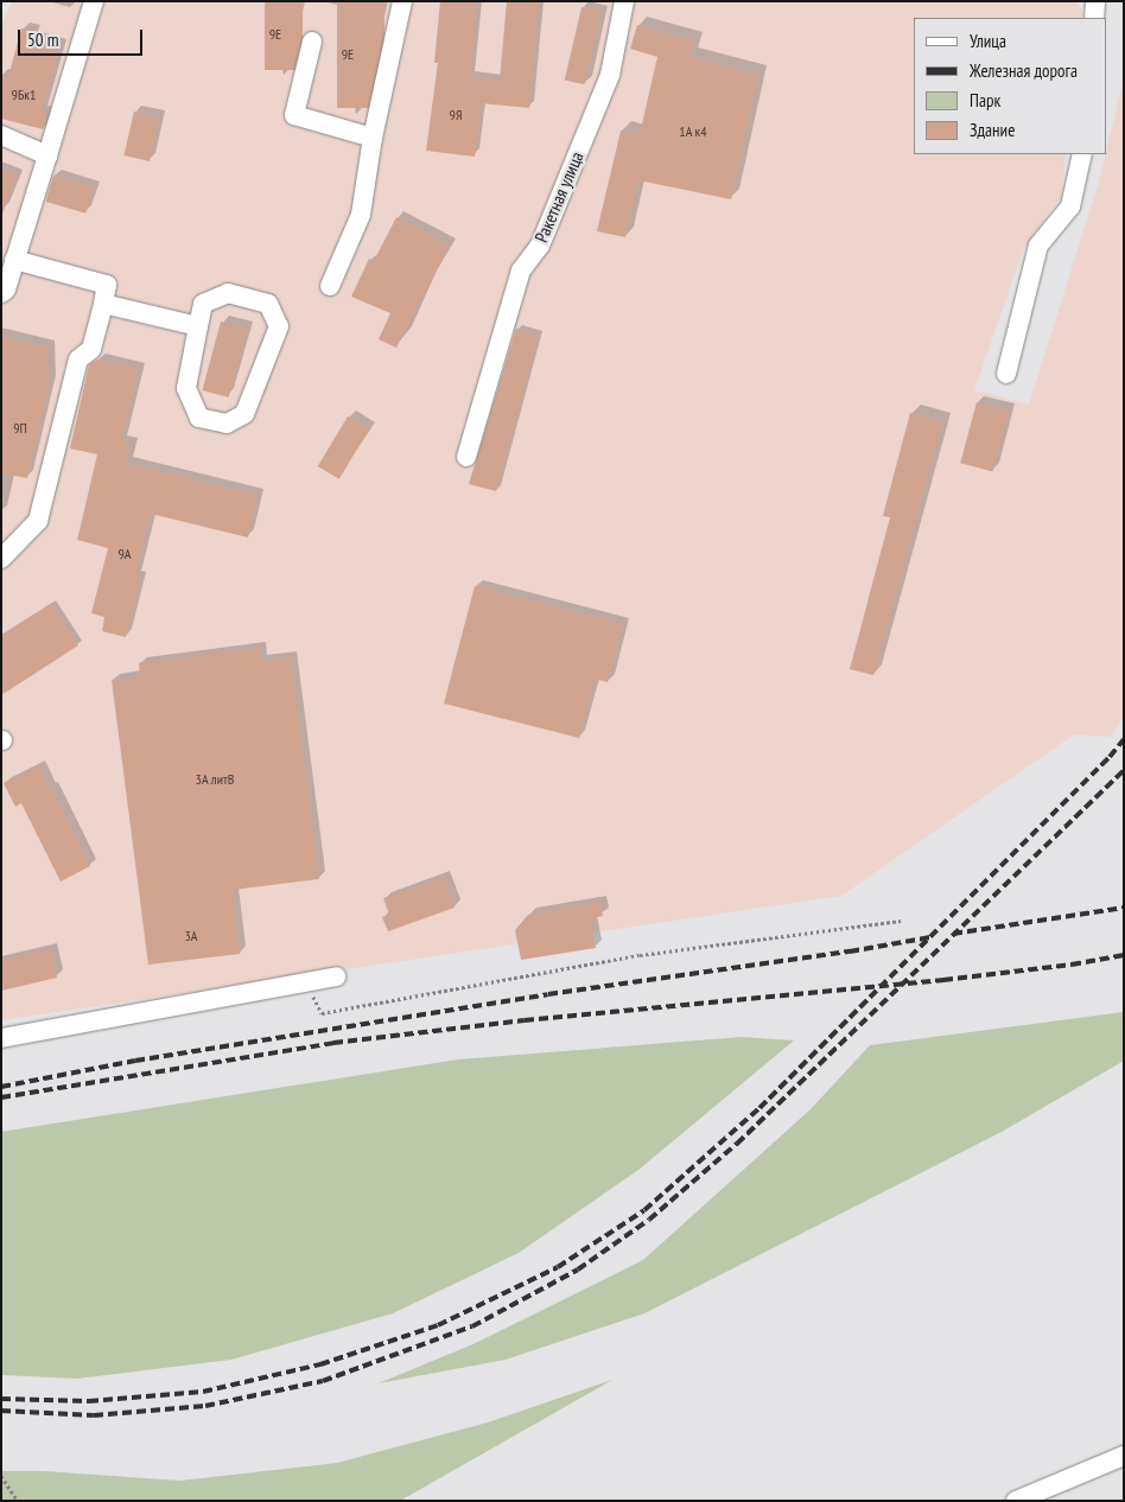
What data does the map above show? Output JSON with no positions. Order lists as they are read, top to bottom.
{
  "streets": {
    "lane": ["Ракетная улица"]
  },
  "house_numbers": [
    "9Е",
    "9Е",
    "9Бк1",
    "9Я",
    "1А к4",
    "9П",
    "9А",
    "3А литВ",
    "3А"
  ],
  "legend": [
    "Улица",
    "Железная дорога",
    "Парк",
    "Здание"
  ],
  "scale_bar": "50 m"
}
